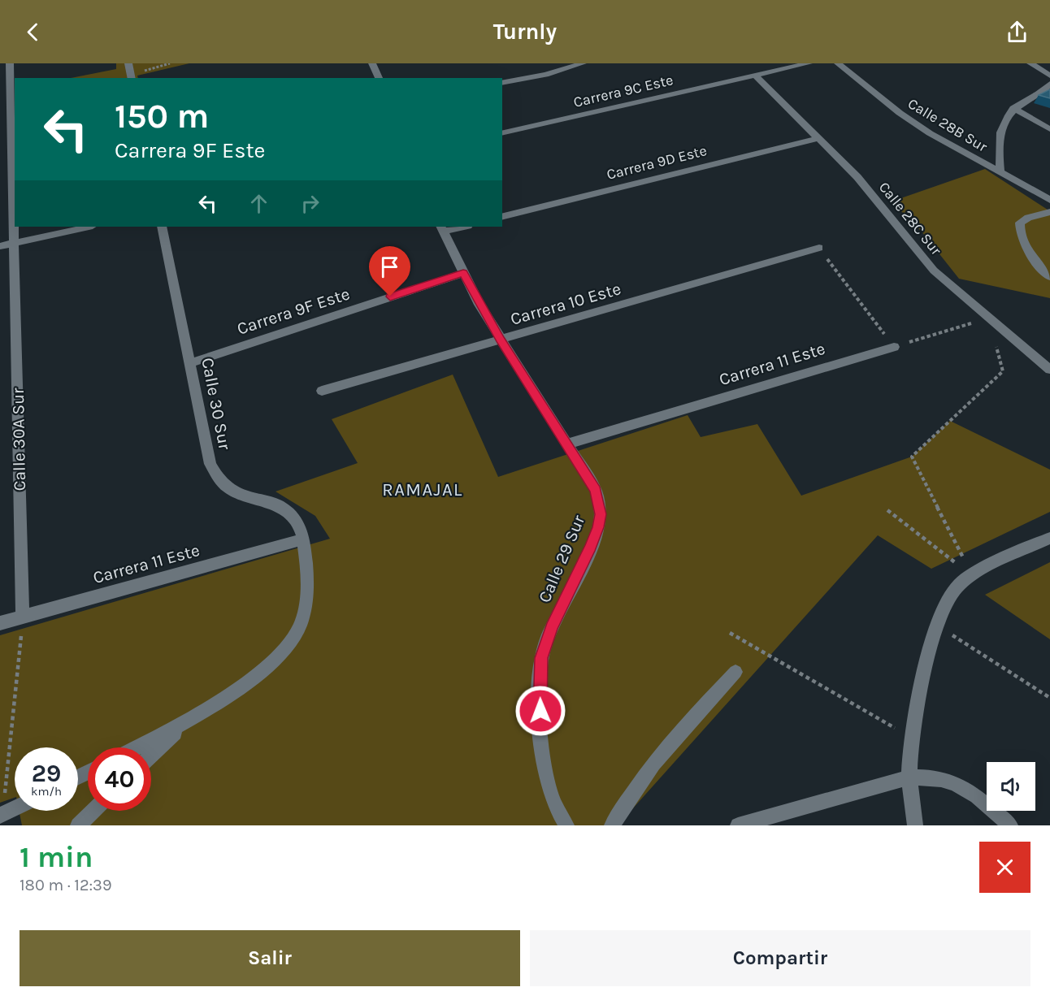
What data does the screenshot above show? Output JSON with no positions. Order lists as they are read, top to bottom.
{
  "streets": {
    "street": [
      "Carrera 9C Este",
      "Calle 28B Sur",
      "Carrera 9D Este",
      "Calle 28C Sur",
      "Carrera 10 Este",
      "Carrera 9F Este",
      "Carrera 11 Este",
      "Calle 30 Sur",
      "Calle 30A Sur",
      "Calle 29 Sur"
    ]
  },
  "crossings": [
    ["Carrera 9C Este", "Calle 28C Sur"],
    ["Carrera 9D Este", "Calle 28C Sur"],
    ["Carrera 10 Este", "Calle 29 Sur"],
    ["Carrera 9F Este", "Calle 30 Sur"],
    ["Carrera 9F Este", "Calle 29 Sur"],
    ["Carrera 11 Este", "Calle 30 Sur"],
    ["Carrera 11 Este", "Calle 30A Sur"],
    ["Carrera 11 Este", "Calle 29 Sur"]
  ],
  "districts": ["RAMAJAL"],
  "page": {
    "header": "Turnly",
    "turn": ["150 m", "Carrera 9F Este"],
    "speed": "29 km/h",
    "limit": "40",
    "heading": ["1 min", "180 m · 12:39"],
    "buttons": ["Salir", "Compartir"]
  }
}
